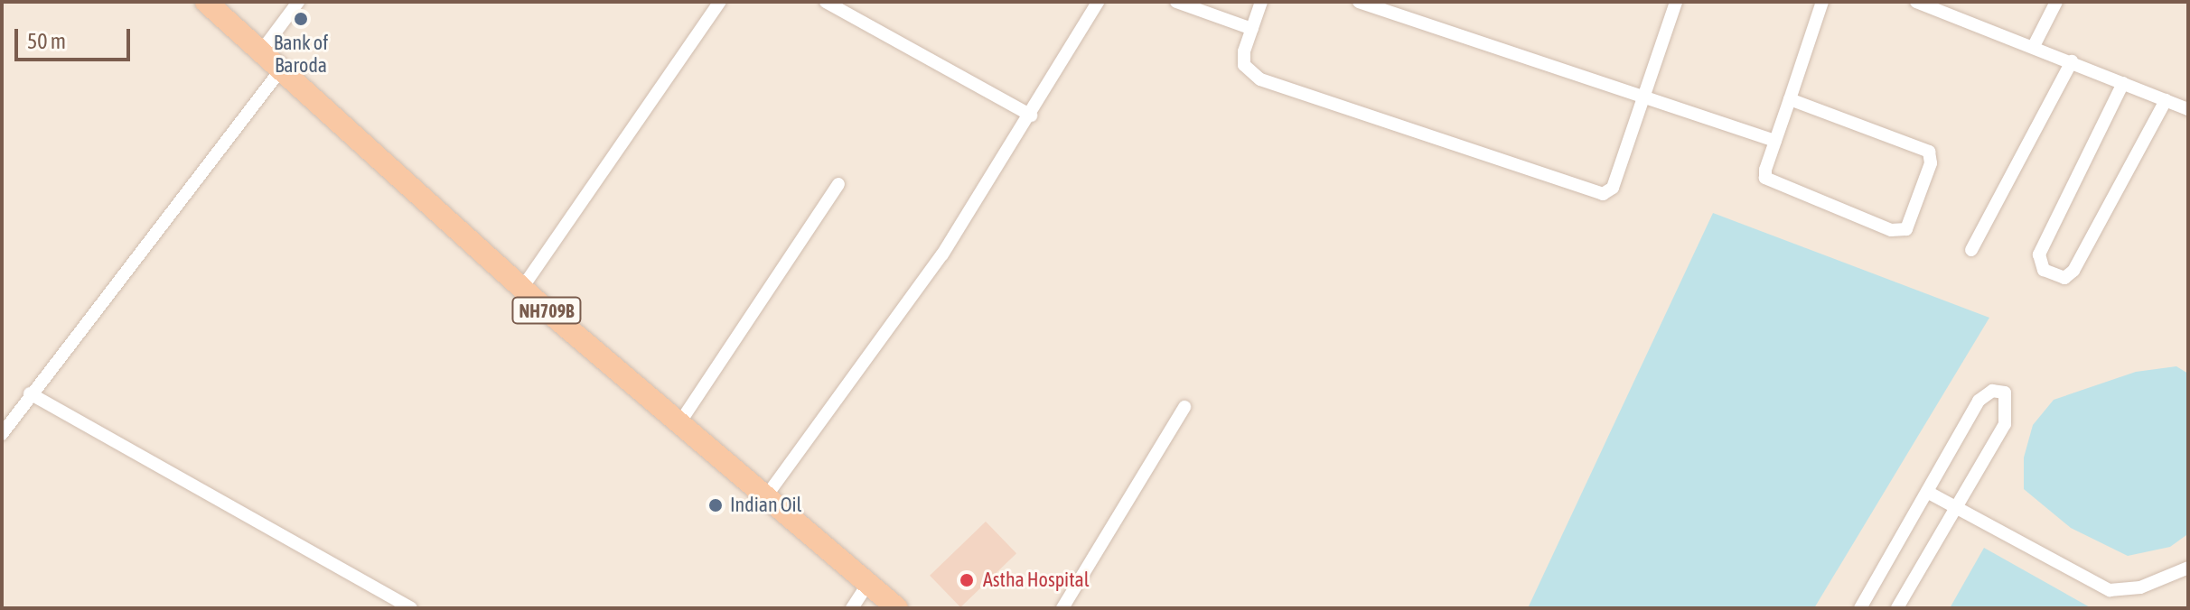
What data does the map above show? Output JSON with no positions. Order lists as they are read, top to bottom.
{
  "streets": {
    "highway": ["NH709B"]
  },
  "places": ["Bank of Baroda", "Indian Oil", "Astha Hospital"],
  "scale_bar": "50 m"
}
